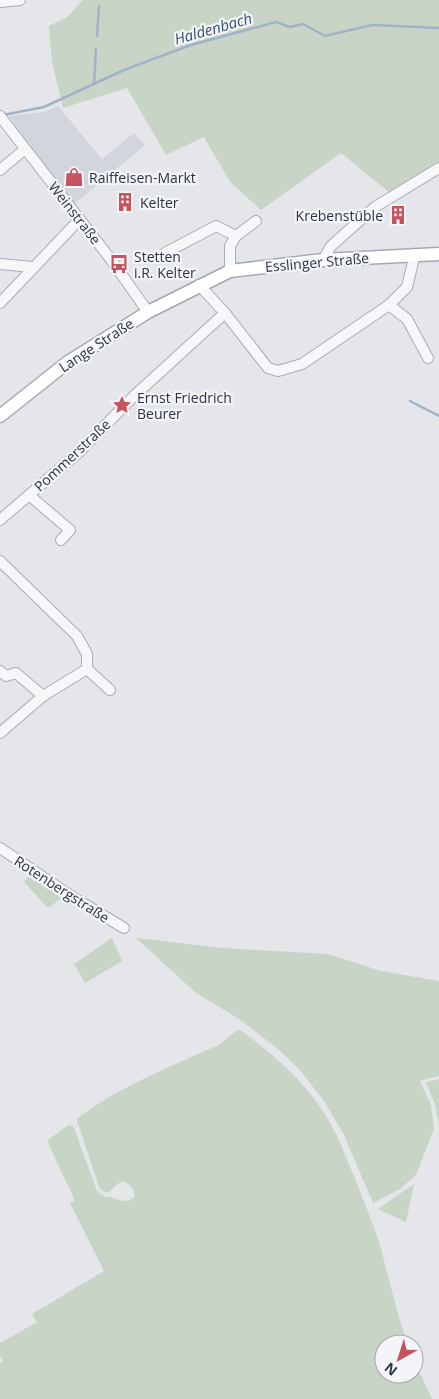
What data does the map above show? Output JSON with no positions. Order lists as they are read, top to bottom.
{
  "streets": {
    "main road": ["Esslinger Straße", "Lange Straße"],
    "street": ["Weinstraße", "Pommerstraße", "Rotenbergstraße"]
  },
  "crossings": [
    ["Weinstraße", "Lange Straße"],
    ["Esslinger Straße", "Lange Straße"]
  ],
  "water": ["Haldenbach"],
  "places": {
    "shop": ["Raiffeisen-Markt"],
    "building": ["Kelter", "Krebenstüble"],
    "bus stop": ["Stetten i.R. Kelter"],
    "place": ["Ernst Friedrich Beurer"]
  },
  "north": "bottom left"
}
